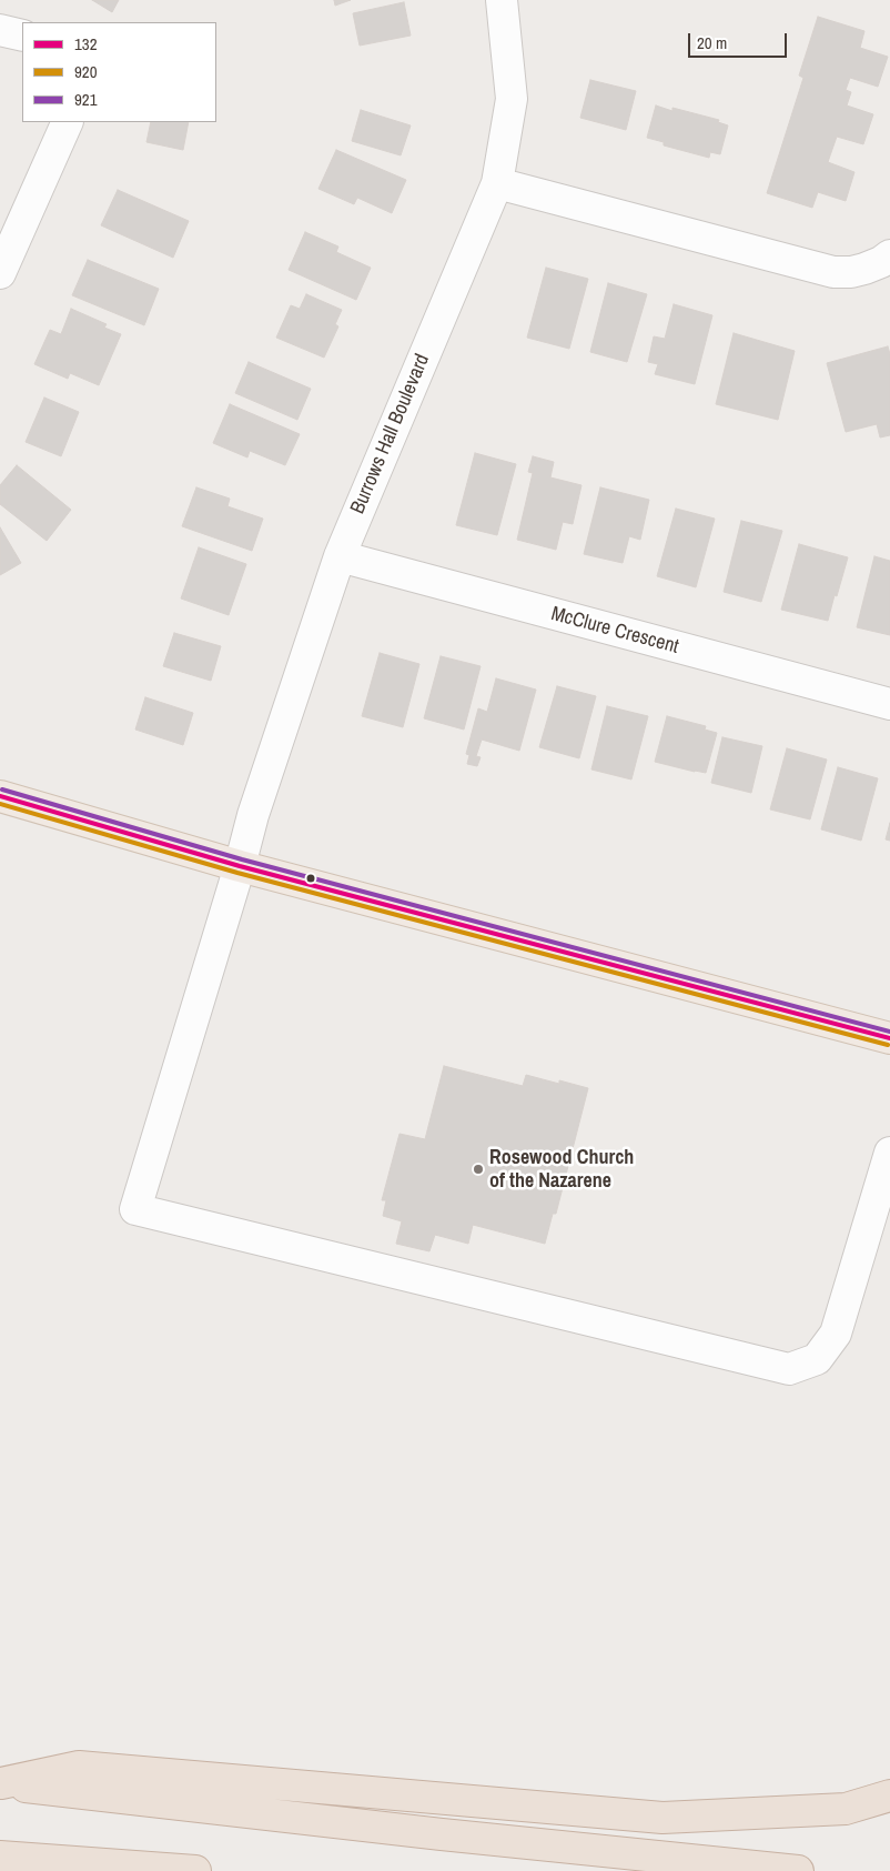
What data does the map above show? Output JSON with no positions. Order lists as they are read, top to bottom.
{
  "streets": {
    "street": ["Burrows Hall Boulevard", "McClure Crescent"]
  },
  "crossings": [
    ["Burrows Hall Boulevard", "McClure Crescent"]
  ],
  "places": ["Rosewood Church of the Nazarene"],
  "lines": ["transit line 921", "transit line 132", "transit line 920"],
  "legend": ["132", "920", "921"],
  "scale_bar": "20 m"
}
